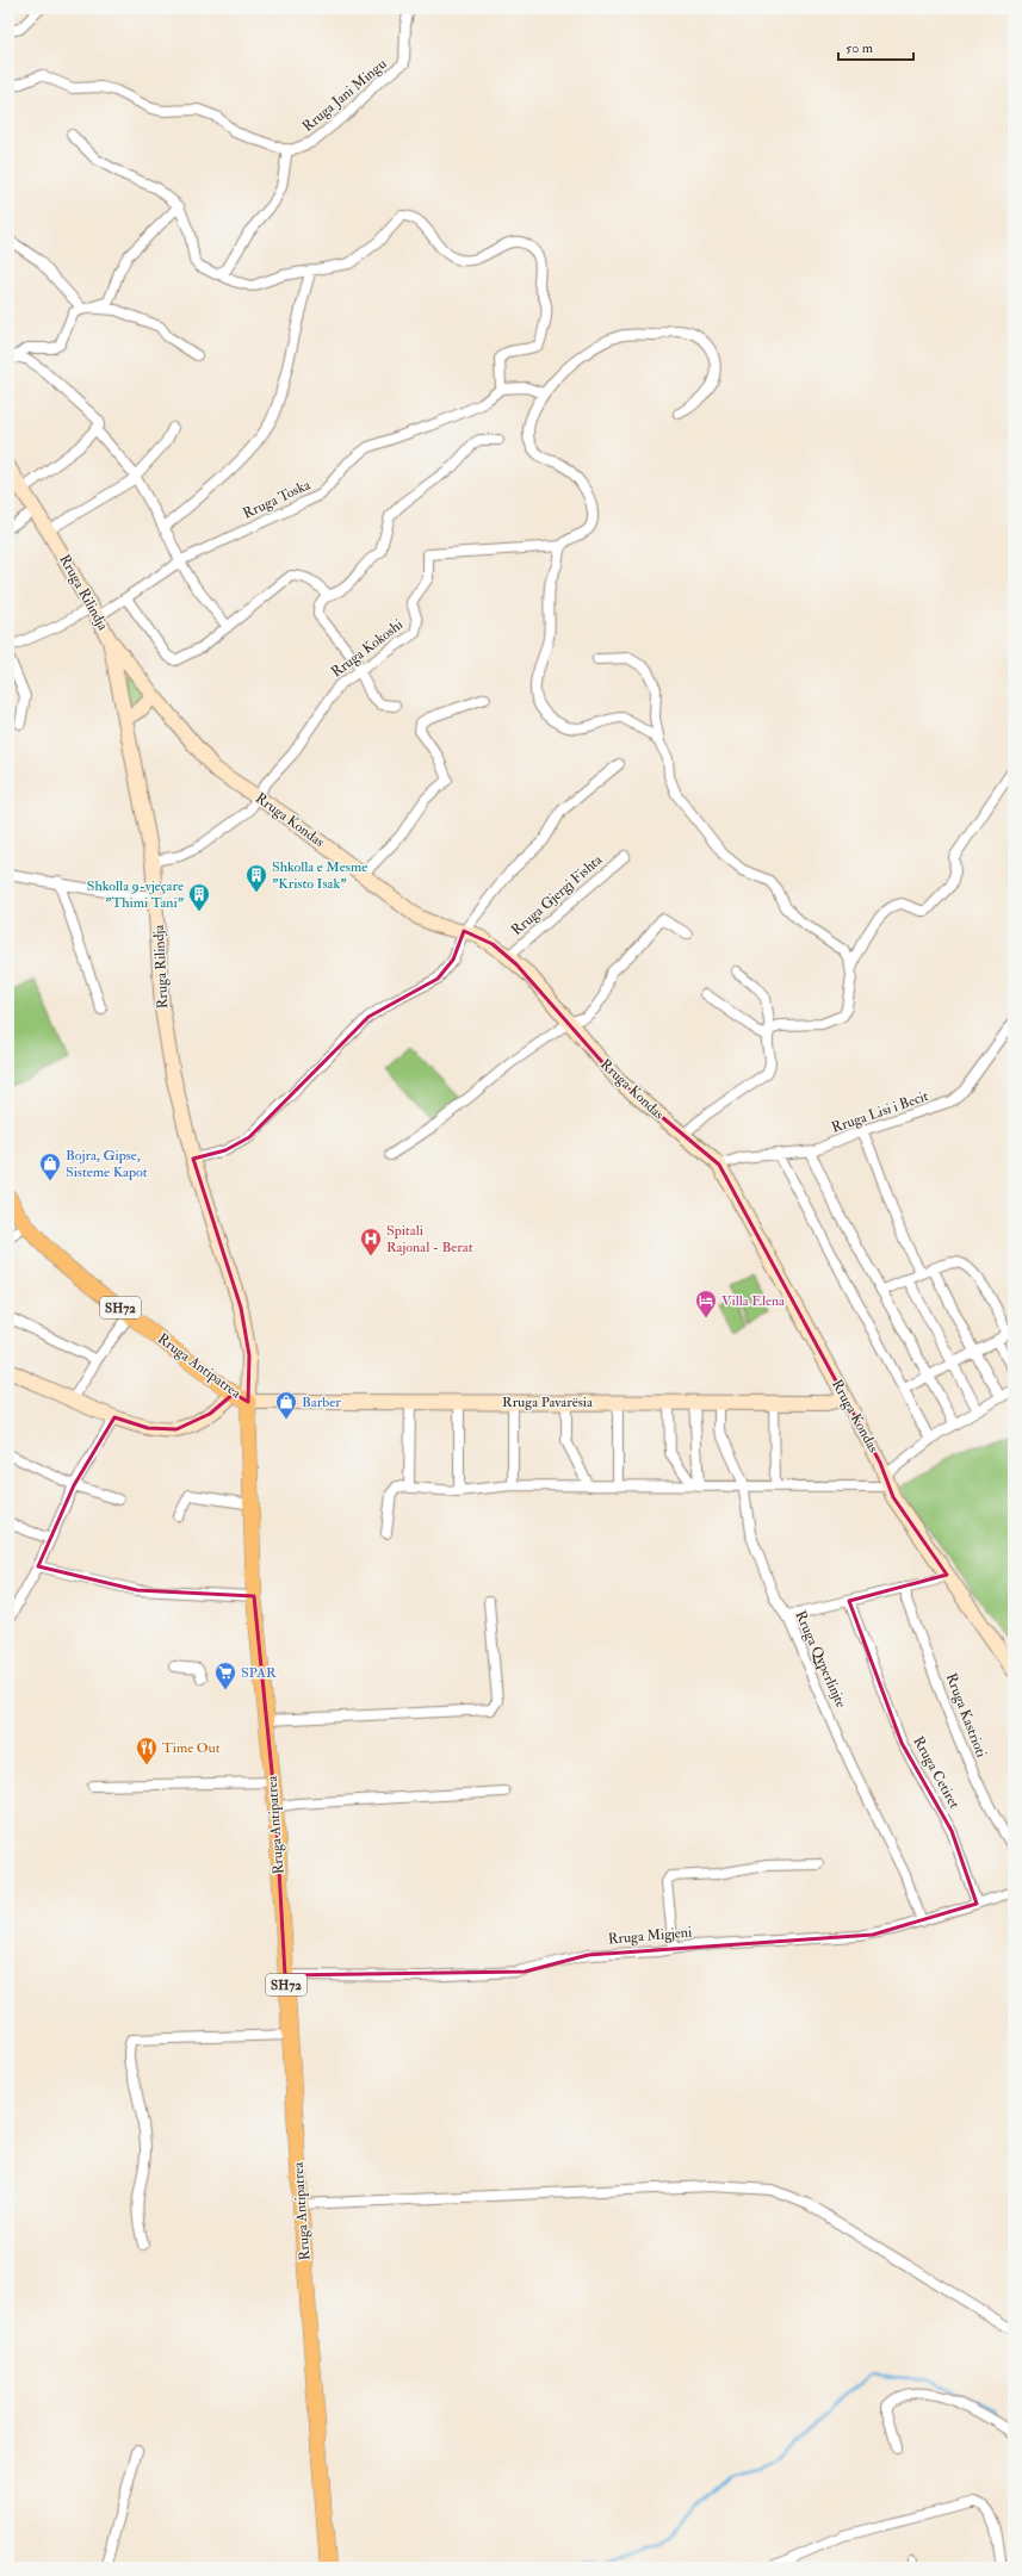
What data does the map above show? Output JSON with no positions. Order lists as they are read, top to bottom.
{
  "streets": {
    "main road": ["SH72", "Rruga Antipatrea"],
    "street": [
      "Rruga Jani Mingu",
      "Rruga Toska",
      "Rruga Rilindja",
      "Rruga Kokoshi",
      "Rruga Kondas",
      "Rruga Gjergj Fishta",
      "Rruga Lisi i Becit",
      "Rruga Pavarësia",
      "Rruga Qyperlinjte",
      "Rruga Kastrioti",
      "Rruga Cetiret",
      "Rruga Migjeni"
    ]
  },
  "crossings": [
    ["Rruga Toska", "Rruga Rilindja"],
    ["Rruga Rilindja", "Rruga Kokoshi"],
    ["Rruga Rilindja", "Rruga Kondas"],
    ["Rruga Rilindja", "Rruga Antipatrea"],
    ["Rruga Rilindja", "Rruga Pavarësia"],
    ["Rruga Kokoshi", "Rruga Kondas"],
    ["Rruga Kondas", "Rruga Gjergj Fishta"],
    ["Rruga Kondas", "Rruga Lisi i Becit"],
    ["Rruga Kondas", "Rruga Pavarësia"],
    ["Rruga Antipatrea", "Rruga Pavarësia"],
    ["Rruga Antipatrea", "Rruga Migjeni"],
    ["Rruga Pavarësia", "Rruga Qyperlinjte"],
    ["Rruga Qyperlinjte", "Rruga Migjeni"],
    ["Rruga Cetiret", "Rruga Migjeni"]
  ],
  "places": {
    "building": ["Shkolla e Mesme \"Kristo Isak\"", "Shkolla 9-vjeçare \"Thimi Tani\""],
    "shop": ["Bojra, Gipse, Sisteme Kapot", "Barber"],
    "hospital": ["Spitali Rajonal - Berat"],
    "hotel": ["Villa Elena"],
    "supermarket": ["SPAR"],
    "restaurant": ["Time Out"]
  },
  "scale_bar": "50 m"
}
